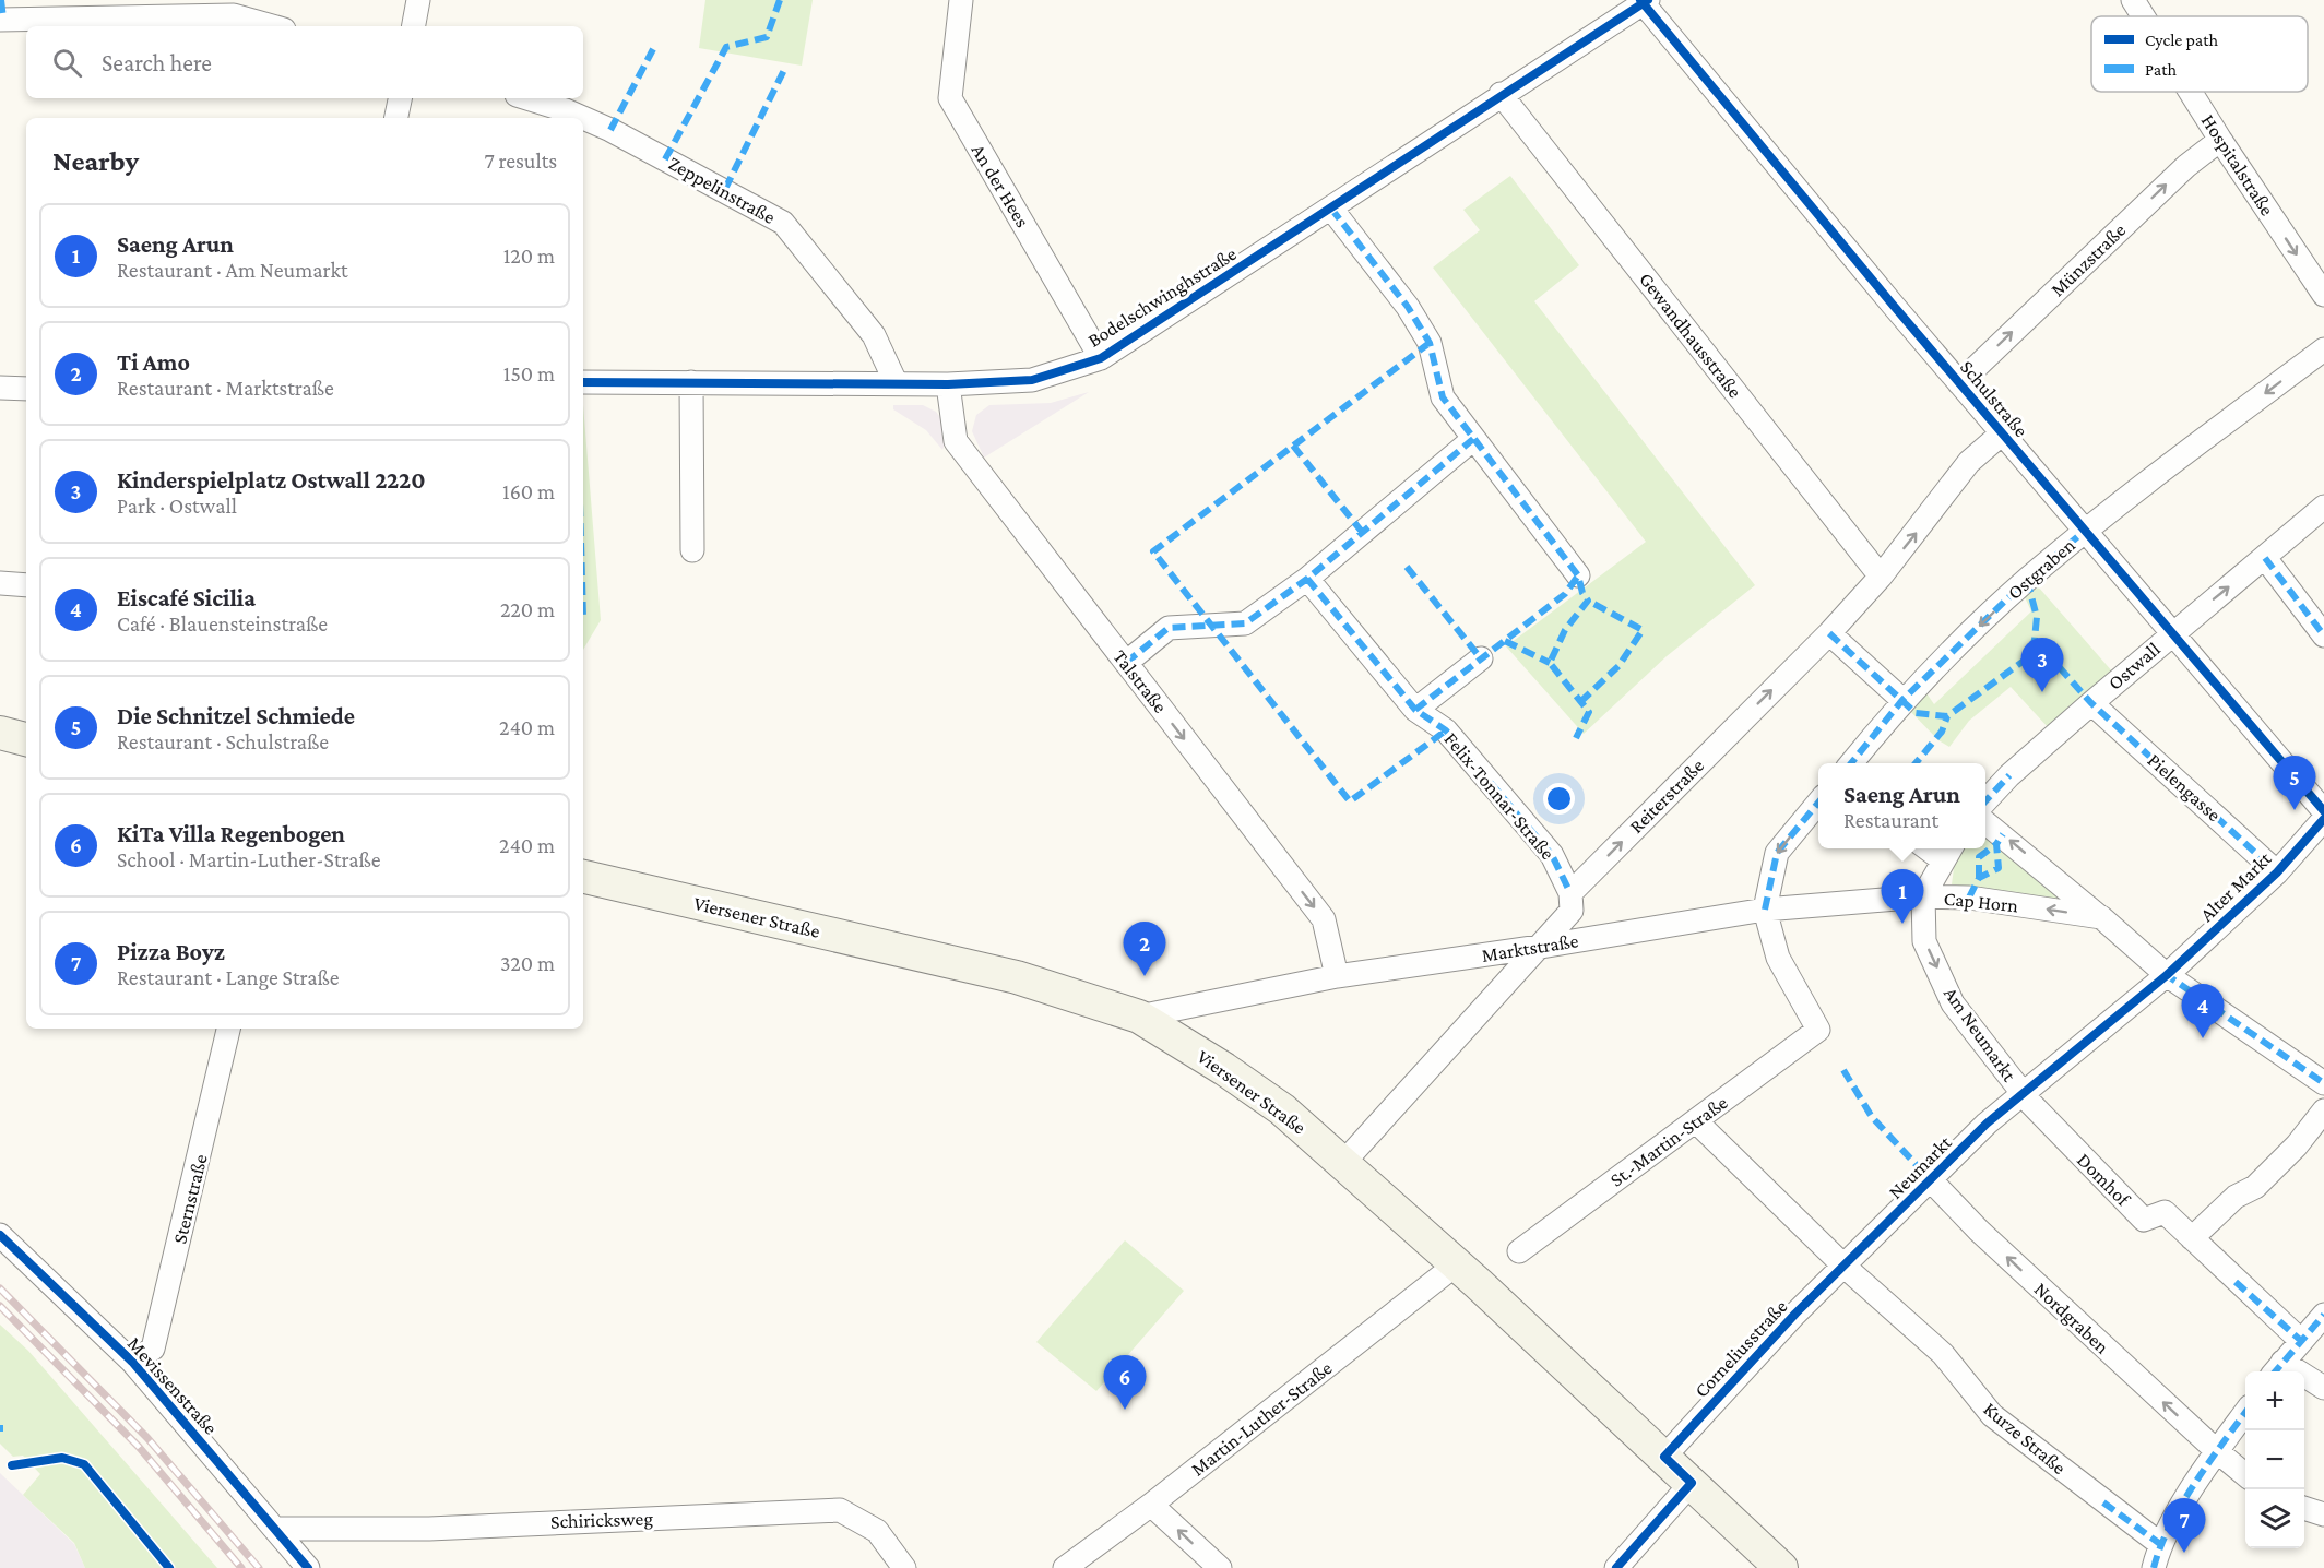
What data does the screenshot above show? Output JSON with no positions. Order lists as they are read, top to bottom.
{
  "streets": {
    "main road": ["Viersener Straße"],
    "street": [
      "Hospitalstraße",
      "An der Hees",
      "Zeppelinstraße",
      "Münzstraße",
      "Bodelschwinghstraße",
      "Gewandhausstraße",
      "Schulstraße",
      "Ostgraben",
      "Ostwall",
      "Talstraße",
      "Pielengasse",
      "Felix-Tonnar-Straße",
      "Reiterstraße",
      "Alter Markt",
      "Cap Horn",
      "Marktstraße",
      "Am Neumarkt",
      "St.-Martin-Straße",
      "Neumarkt",
      "Domhof",
      "Sternstraße",
      "Nordgraben",
      "Corneliusstraße",
      "Mevissenstraße",
      "Martin-Luther-Straße",
      "Kurze Straße",
      "Schiricksweg"
    ]
  },
  "crossings": [
    ["Hospitalstraße", "Münzstraße"],
    ["An der Hees", "Bodelschwinghstraße"],
    ["Zeppelinstraße", "Bodelschwinghstraße"],
    ["Münzstraße", "Schulstraße"],
    ["Bodelschwinghstraße", "Gewandhausstraße"],
    ["Bodelschwinghstraße", "Schulstraße"],
    ["Bodelschwinghstraße", "Talstraße"],
    ["Gewandhausstraße", "Reiterstraße"],
    ["Schulstraße", "Ostgraben"],
    ["Schulstraße", "Ostwall"],
    ["Schulstraße", "Reiterstraße"],
    ["Ostwall", "Pielengasse"],
    ["Talstraße", "Marktstraße"],
    ["Pielengasse", "Alter Markt"],
    ["Felix-Tonnar-Straße", "Reiterstraße"],
    ["Reiterstraße", "Viersener Straße"],
    ["Reiterstraße", "Marktstraße"],
    ["Cap Horn", "Marktstraße"],
    ["Cap Horn", "Am Neumarkt"],
    ["Viersener Straße", "Marktstraße"],
    ["Viersener Straße", "Corneliusstraße"],
    ["Viersener Straße", "Martin-Luther-Straße"],
    ["Marktstraße", "Am Neumarkt"],
    ["Marktstraße", "St.-Martin-Straße"],
    ["Am Neumarkt", "Neumarkt"],
    ["Am Neumarkt", "Domhof"],
    ["Neumarkt", "Domhof"],
    ["Neumarkt", "Nordgraben"],
    ["Neumarkt", "Corneliusstraße"],
    ["Neumarkt", "Kurze Straße"],
    ["Sternstraße", "Mevissenstraße"],
    ["Corneliusstraße", "Kurze Straße"],
    ["Mevissenstraße", "Schiricksweg"]
  ],
  "one_way": [
    "Hospitalstraße",
    "Münzstraße",
    "Ostgraben",
    "Talstraße",
    "Reiterstraße",
    "Cap Horn",
    "Nordgraben"
  ],
  "legend": ["Cycle path", "Path"],
  "page": {
    "search": "Search here",
    "heading": ["Nearby", "7 results"],
    "list": [
      {
        "mark": "1",
        "name": "Saeng Arun",
        "note": "Restaurant · Am Neumarkt",
        "value": "120 m"
      },
      {
        "mark": "2",
        "name": "Ti Amo",
        "note": "Restaurant · Marktstraße",
        "value": "150 m"
      },
      {
        "mark": "3",
        "name": "Kinderspielplatz Ostwall 2220",
        "note": "Park · Ostwall",
        "value": "160 m"
      },
      {
        "mark": "4",
        "name": "Eiscafé Sicilia",
        "note": "Café · Blauensteinstraße",
        "value": "220 m"
      },
      {
        "mark": "5",
        "name": "Die Schnitzel Schmiede",
        "note": "Restaurant · Schulstraße",
        "value": "240 m"
      },
      {
        "mark": "6",
        "name": "KiTa Villa Regenbogen",
        "note": "School · Martin-Luther-Straße",
        "value": "240 m"
      },
      {
        "mark": "7",
        "name": "Pizza Boyz",
        "note": "Restaurant · Lange Straße",
        "value": "320 m"
      }
    ],
    "pins": [
      "3",
      "5",
      "1",
      "2",
      "4",
      "6",
      "7"
    ],
    "popup": ["Saeng Arun", "Restaurant"],
    "map_buttons": ["+", "−"]
  }
}
